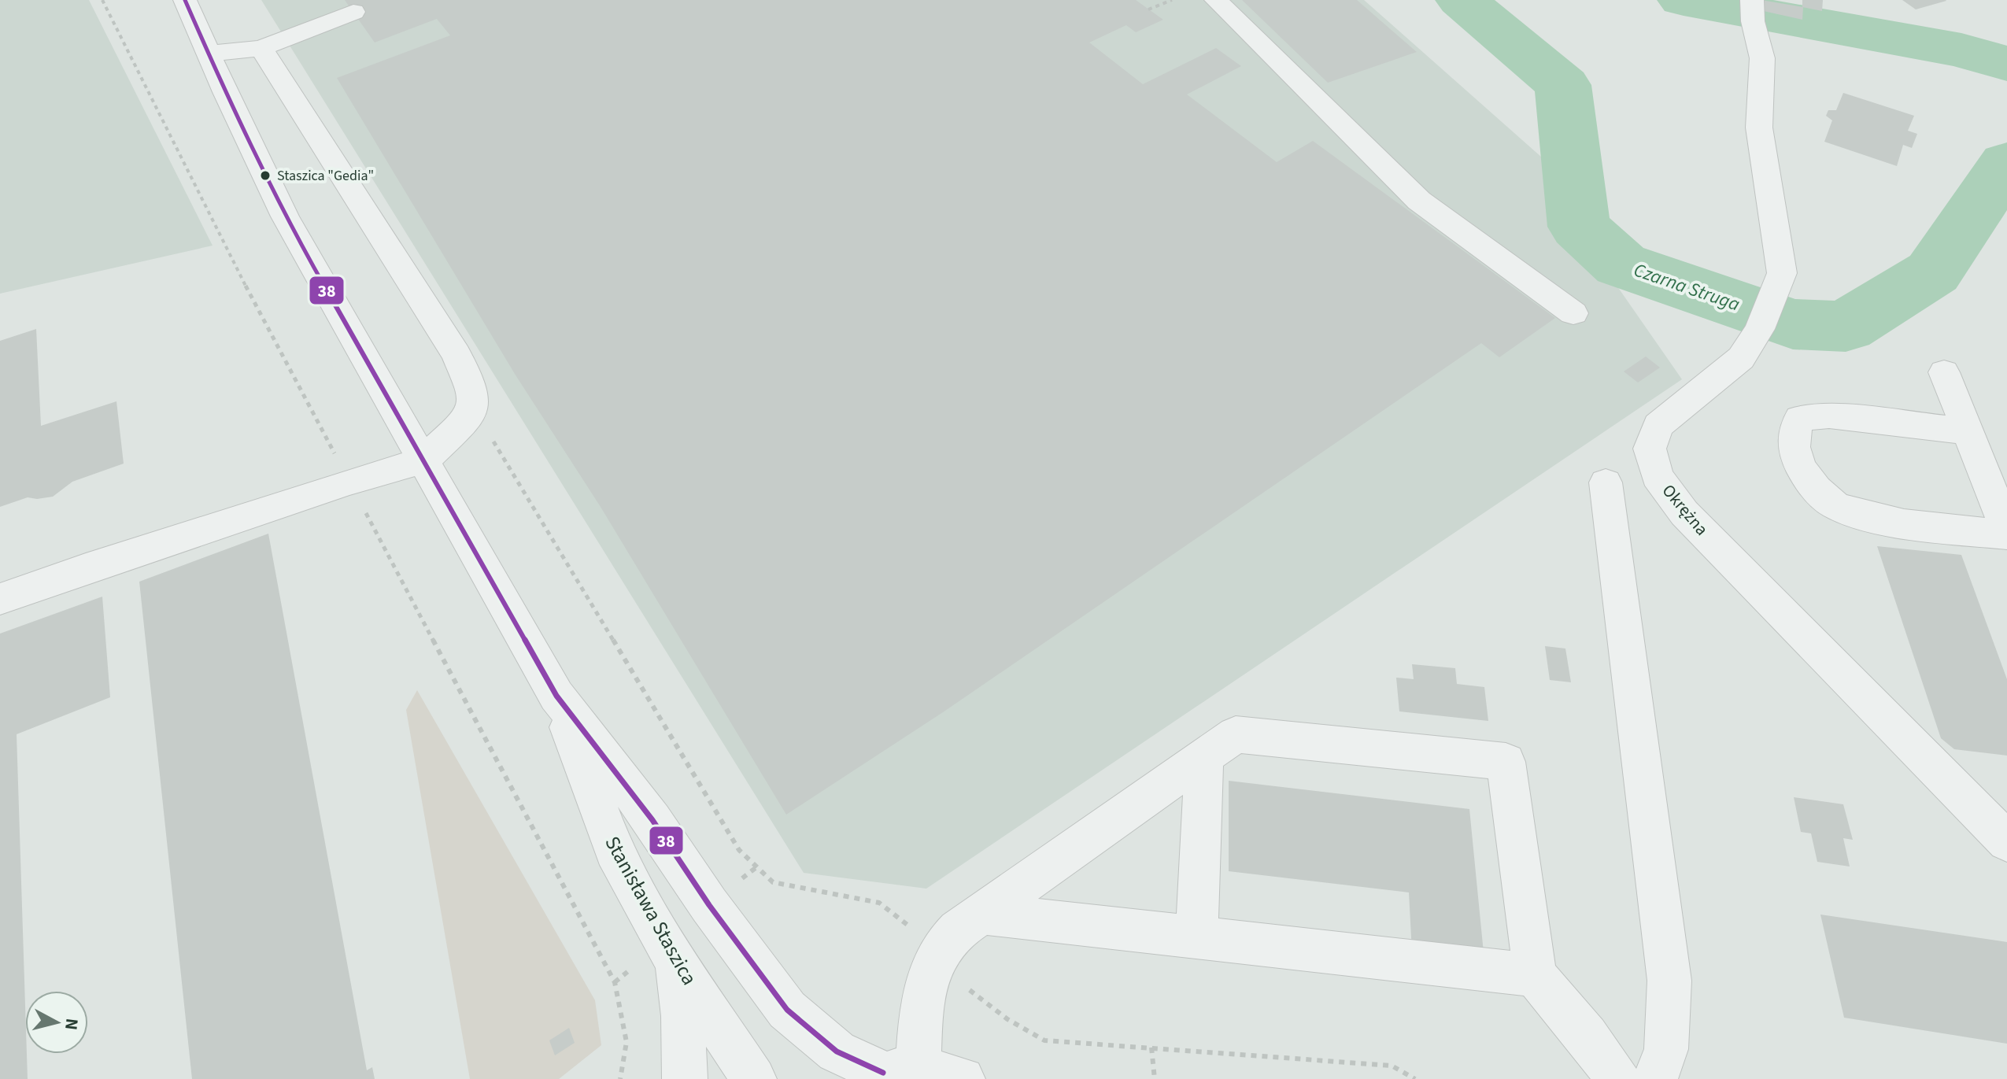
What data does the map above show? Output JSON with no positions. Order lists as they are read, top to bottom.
{
  "streets": {
    "street": ["Okrężna", "Stanisława Staszica"]
  },
  "water": ["Czarna Struga"],
  "places": ["Staszica \"Gedia\""],
  "lines": ["transit line 38"],
  "north": "right"
}
